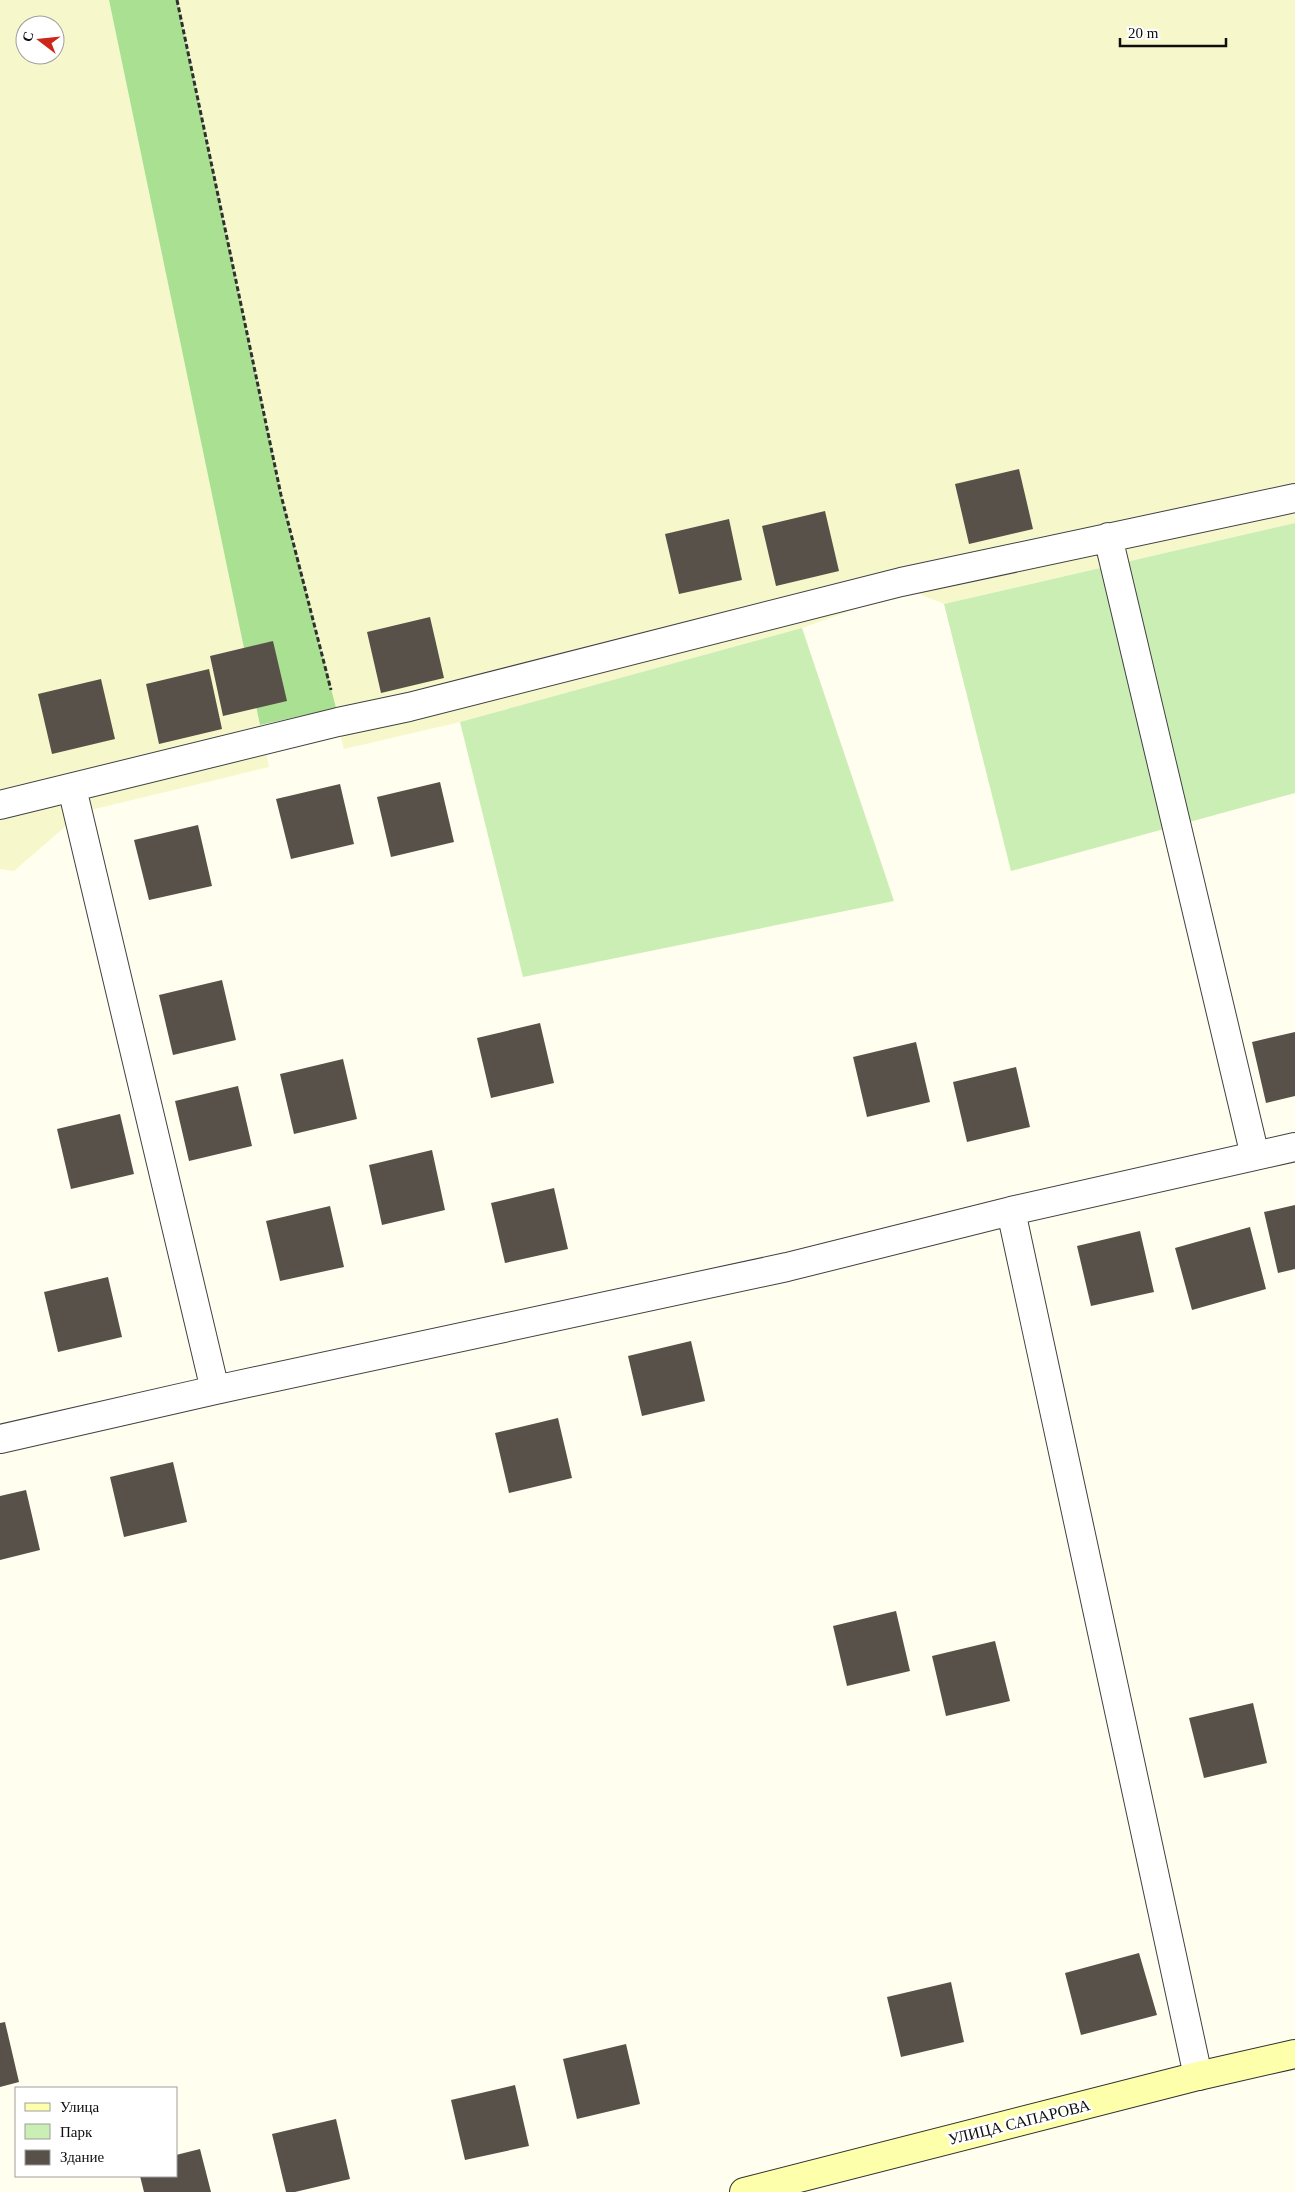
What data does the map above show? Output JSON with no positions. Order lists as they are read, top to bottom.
{
  "streets": {
    "main road": ["УЛИЦА САПАРОВА"]
  },
  "legend": ["Улица", "Парк", "Здание"],
  "scale_bar": "20 m",
  "north": "left"
}
